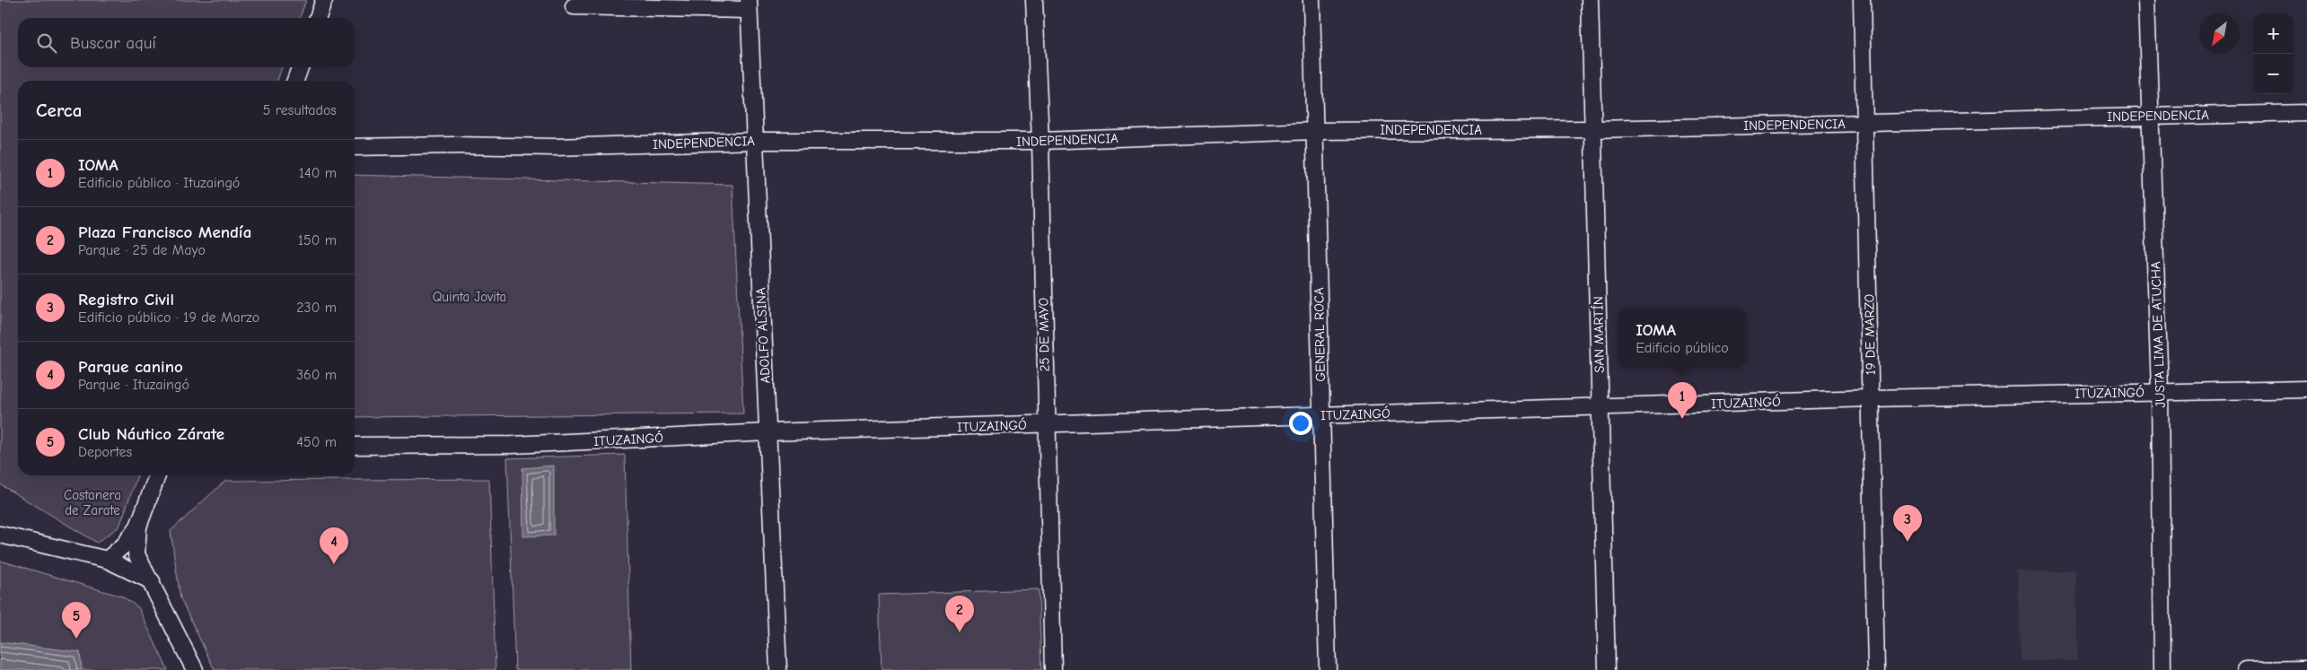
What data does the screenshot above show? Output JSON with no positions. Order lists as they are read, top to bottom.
{
  "streets": {
    "street": [
      "INDEPENDENCIA",
      "25 DE MAYO",
      "GENERAL ROCA",
      "SAN MARTÍN",
      "19 DE MARZO",
      "JUSTA LIMA DE ATUCHA",
      "ADOLFO ALSINA",
      "ITUZAINGÓ"
    ]
  },
  "crossings": [
    ["INDEPENDENCIA", "25 DE MAYO"],
    ["INDEPENDENCIA", "GENERAL ROCA"],
    ["INDEPENDENCIA", "SAN MARTÍN"],
    ["INDEPENDENCIA", "19 DE MARZO"],
    ["INDEPENDENCIA", "JUSTA LIMA DE ATUCHA"],
    ["INDEPENDENCIA", "ADOLFO ALSINA"],
    ["25 DE MAYO", "ITUZAINGÓ"],
    ["GENERAL ROCA", "ITUZAINGÓ"],
    ["SAN MARTÍN", "ITUZAINGÓ"],
    ["19 DE MARZO", "ITUZAINGÓ"],
    ["JUSTA LIMA DE ATUCHA", "ITUZAINGÓ"],
    ["ADOLFO ALSINA", "ITUZAINGÓ"]
  ],
  "parks": ["Quinta Jovita", "Costanera de Zarate"],
  "north": "bottom left",
  "page": {
    "map_buttons": ["+", "−"],
    "search": "Buscar aquí",
    "heading": ["Cerca", "5 resultados"],
    "list": [
      {
        "mark": "1",
        "name": "IOMA",
        "note": "Edificio público · Ituzaingó",
        "value": "140 m"
      },
      {
        "mark": "2",
        "name": "Plaza Francisco Mendía",
        "note": "Parque · 25 de Mayo",
        "value": "150 m"
      },
      {
        "mark": "3",
        "name": "Registro Civil",
        "note": "Edificio público · 19 de Marzo",
        "value": "230 m"
      },
      {
        "mark": "4",
        "name": "Parque canino",
        "note": "Parque · Ituzaingó",
        "value": "360 m"
      },
      {
        "mark": "5",
        "name": "Club Náutico Zárate",
        "note": "Deportes",
        "value": "450 m"
      }
    ],
    "popup": ["IOMA", "Edificio público"],
    "pins": [
      "1",
      "3",
      "4",
      "2",
      "5"
    ]
  }
}
